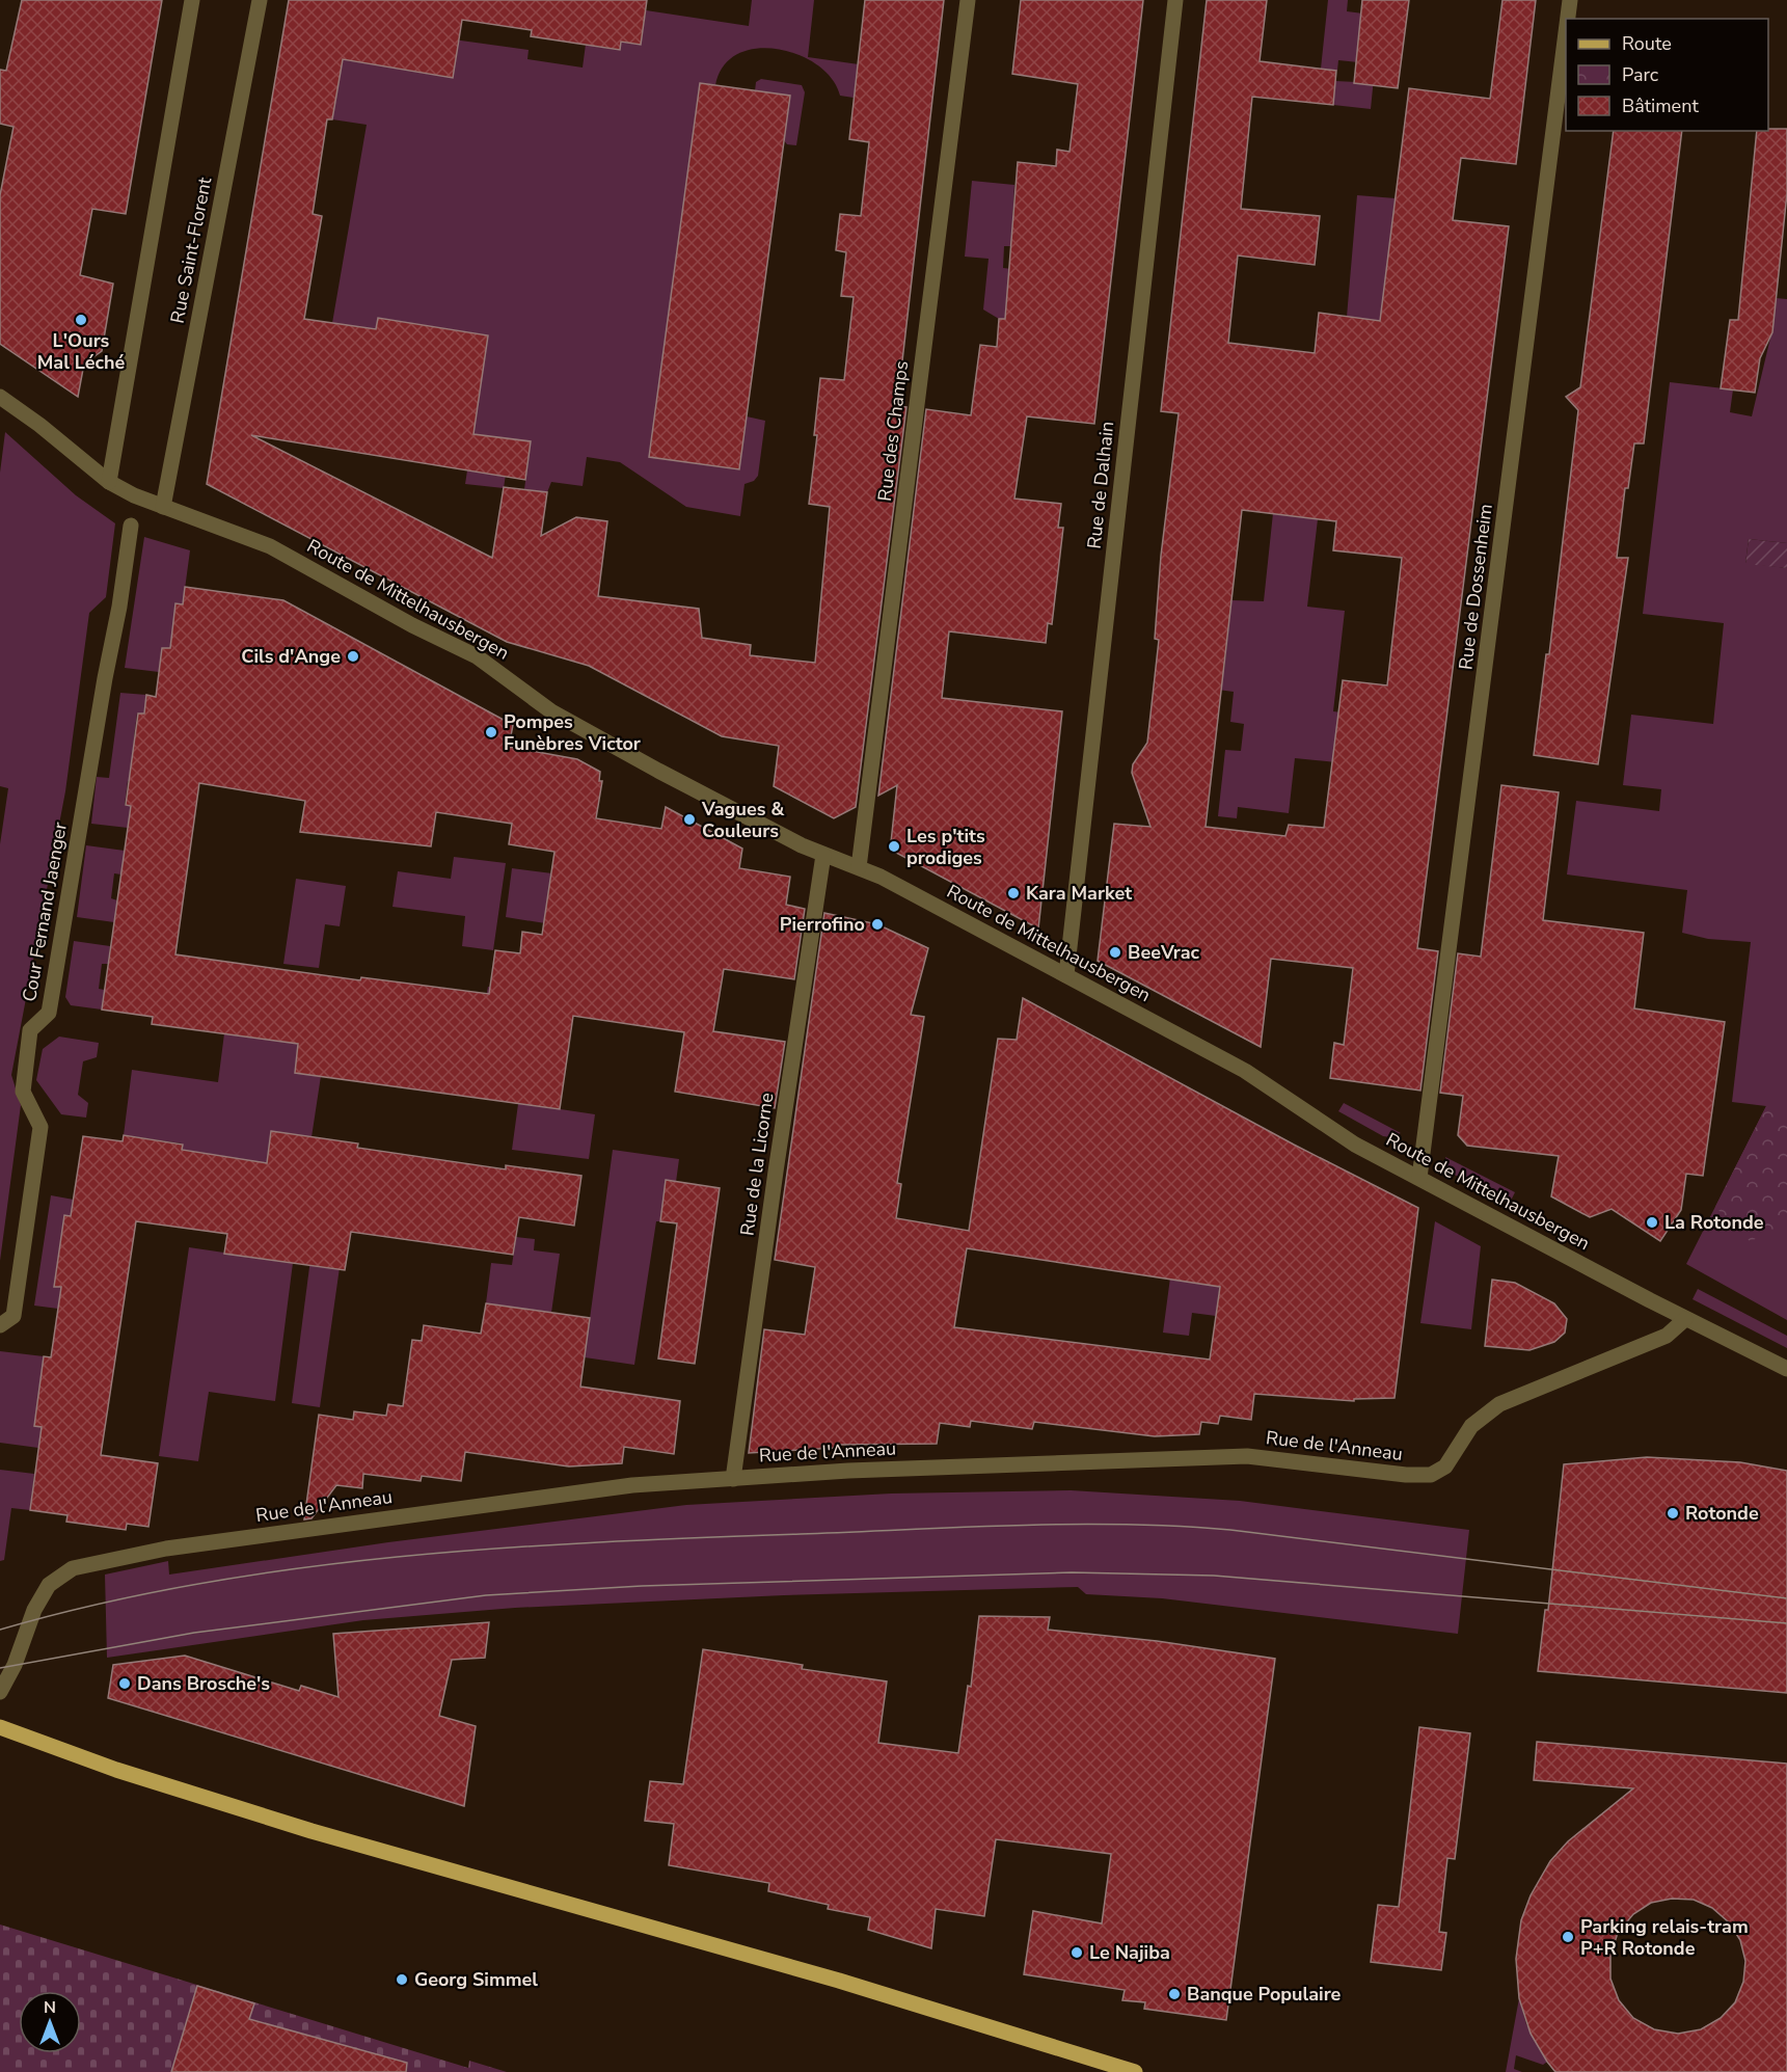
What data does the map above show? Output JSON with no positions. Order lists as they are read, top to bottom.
{
  "streets": {
    "street": [
      "Rue Saint-Florent",
      "Rue des Champs",
      "Rue de Dalhain",
      "Rue de Dossenheim",
      "Route de Mittelhausbergen",
      "Cour Fernand Jaenger",
      "Rue de la Licorne",
      "Rue de l'Anneau"
    ]
  },
  "crossings": [
    ["Rue Saint-Florent", "Route de Mittelhausbergen"],
    ["Rue des Champs", "Route de Mittelhausbergen"],
    ["Rue de Dalhain", "Route de Mittelhausbergen"],
    ["Rue de Dossenheim", "Route de Mittelhausbergen"],
    ["Route de Mittelhausbergen", "Rue de la Licorne"],
    ["Route de Mittelhausbergen", "Rue de l'Anneau"],
    ["Rue de la Licorne", "Rue de l'Anneau"]
  ],
  "places": [
    "L'Ours Mal Léché",
    "Cils d'Ange",
    "Pompes Funèbres Victor",
    "Vagues & Couleurs",
    "Les p'tits prodiges",
    "Kara Market",
    "Pierrofino",
    "BeeVrac",
    "La Rotonde",
    "Rotonde",
    "Dans Brosche's",
    "Parking relais-tram P+R Rotonde",
    "Le Najiba",
    "Georg Simmel",
    "Banque Populaire"
  ],
  "legend": ["Route", "Parc", "Bâtiment"],
  "north": "top"
}
